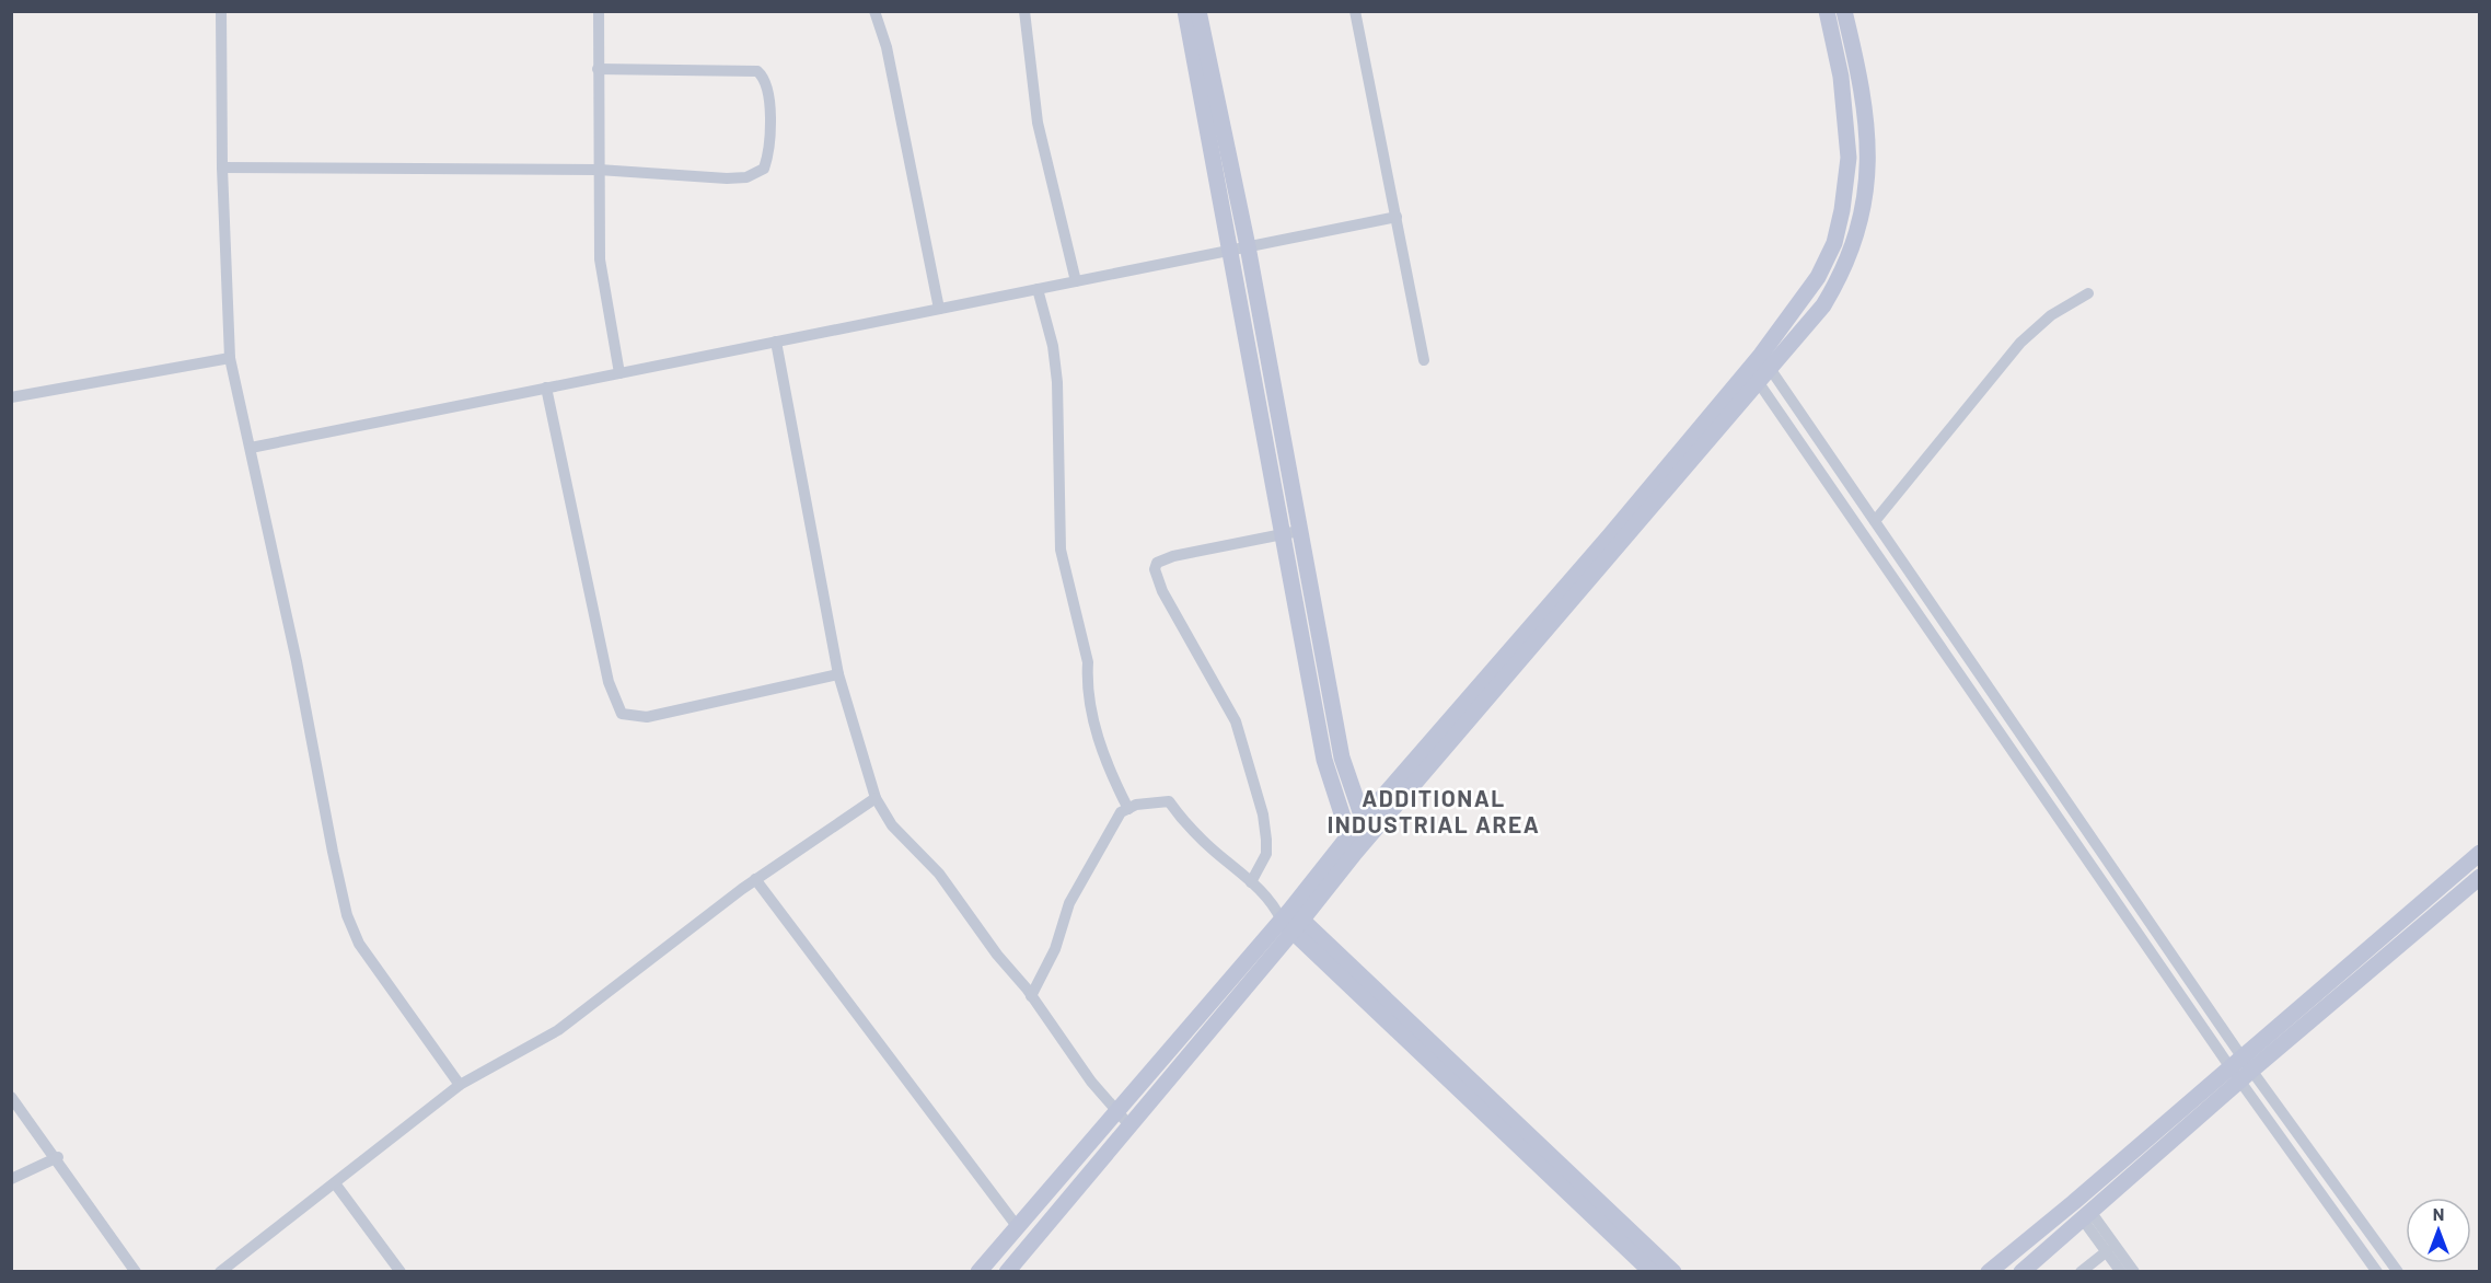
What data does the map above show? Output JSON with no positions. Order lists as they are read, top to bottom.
{
  "districts": ["ADDITIONAL INDUSTRIAL AREA"],
  "north": "top"
}
